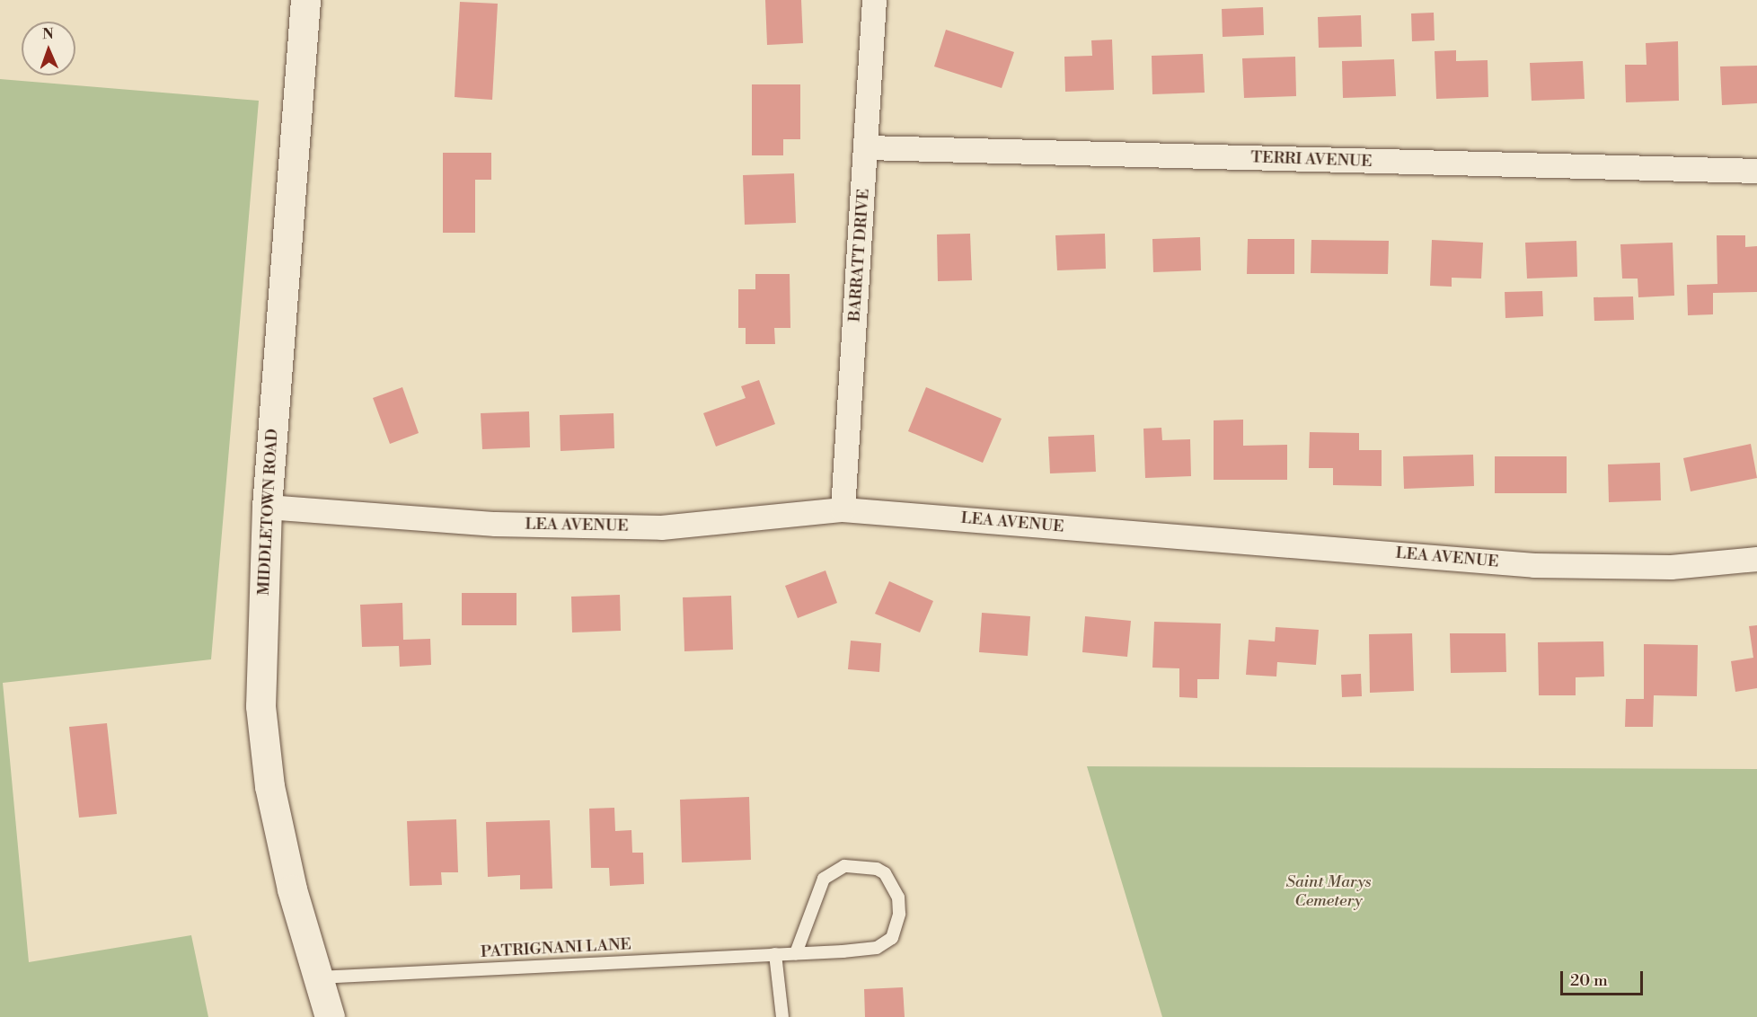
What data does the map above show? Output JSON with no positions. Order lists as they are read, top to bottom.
{
  "streets": {
    "street": [
      "TERRI AVENUE",
      "BARRATT DRIVE",
      "MIDDLETOWN ROAD",
      "LEA AVENUE"
    ],
    "lane": ["PATRIGNANI LANE"]
  },
  "crossings": [
    ["TERRI AVENUE", "BARRATT DRIVE"],
    ["BARRATT DRIVE", "LEA AVENUE"],
    ["MIDDLETOWN ROAD", "LEA AVENUE"],
    ["MIDDLETOWN ROAD", "PATRIGNANI LANE"]
  ],
  "parks": ["Saint Marys Cemetery"],
  "scale_bar": "20 m",
  "north": "top"
}
